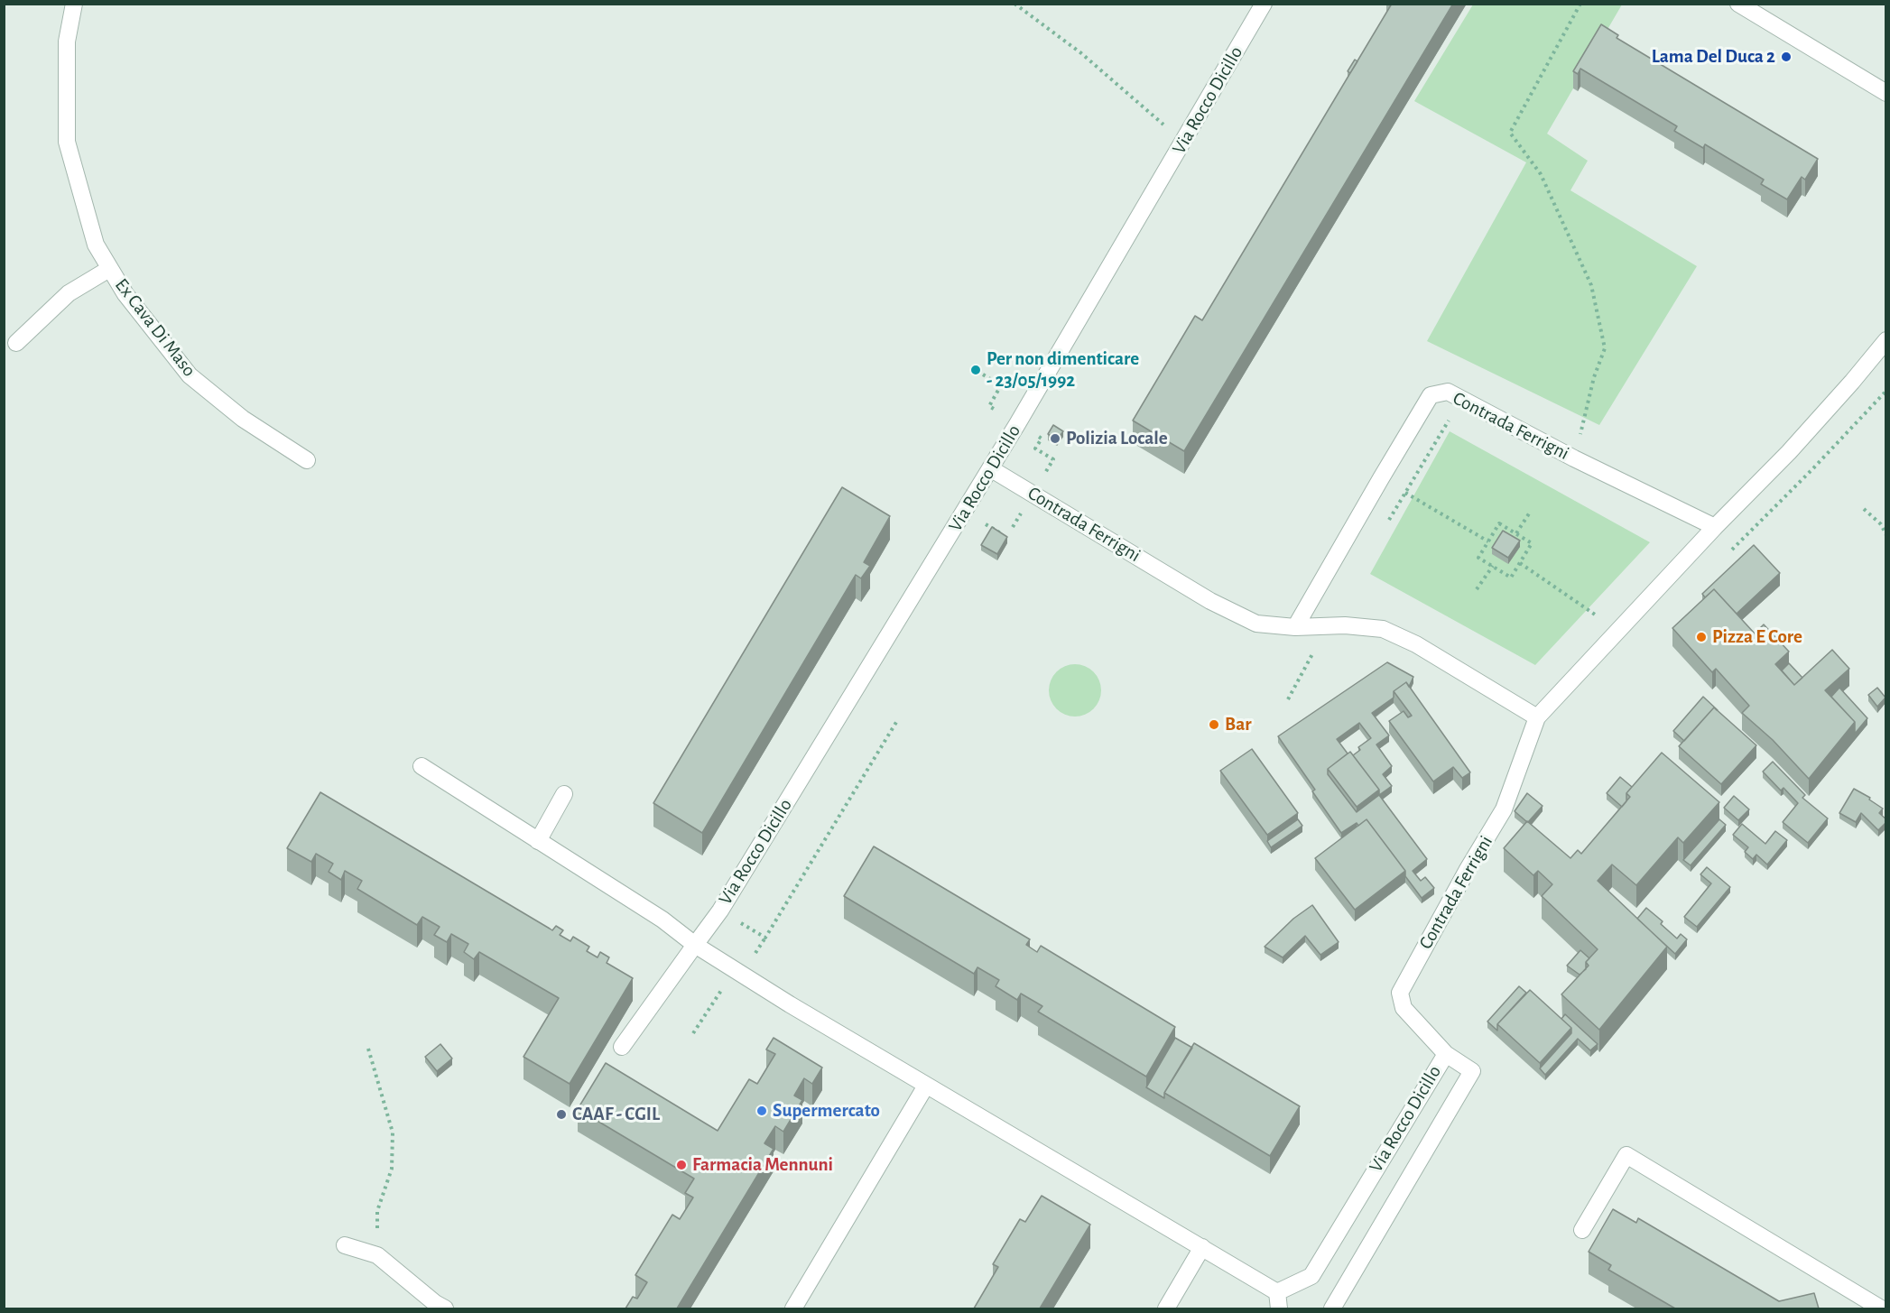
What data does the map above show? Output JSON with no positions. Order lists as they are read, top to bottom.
{
  "streets": {
    "street": ["Via Rocco Dicillo", "Ex Cava Di Maso", "Contrada Ferrigni"]
  },
  "crossings": [
    ["Via Rocco Dicillo", "Contrada Ferrigni"]
  ],
  "places": [
    "Lama Del Duca 2",
    "Per non dimenticare - 23/05/1992",
    "Polizia Locale",
    "Pizza E Core",
    "Bar",
    "Supermercato",
    "CAAF - CGIL",
    "Farmacia Mennuni"
  ]
}
